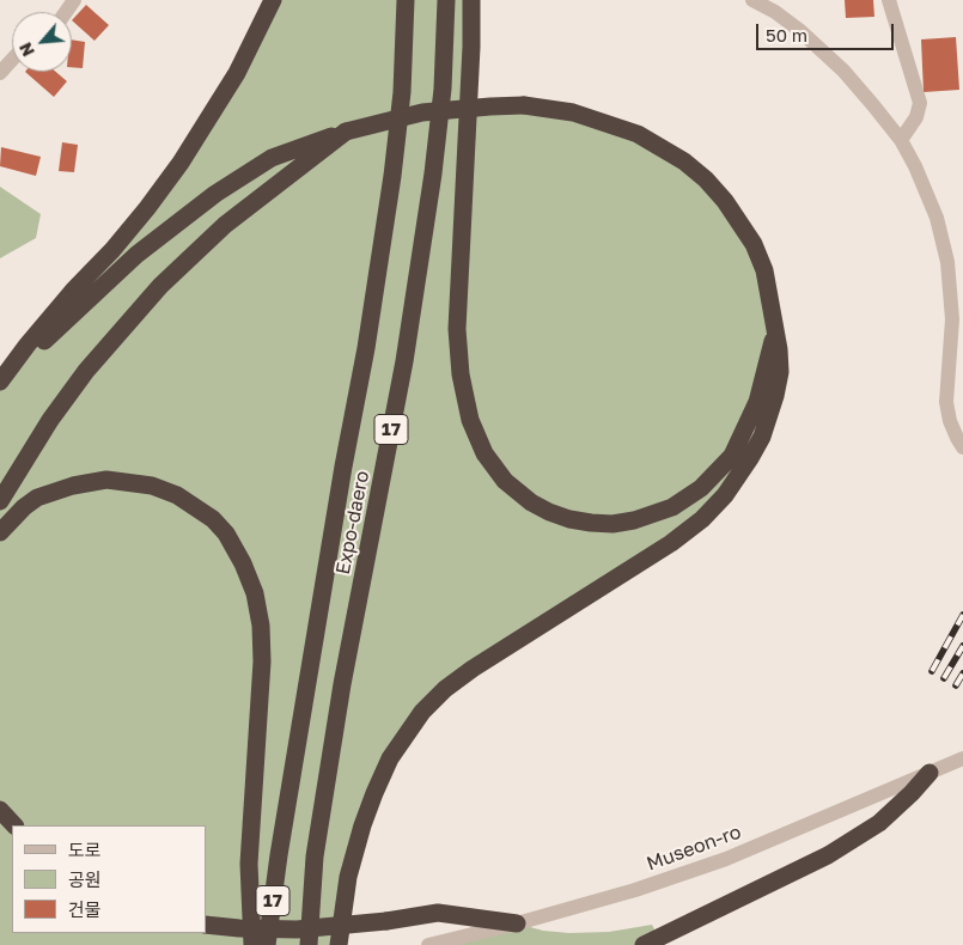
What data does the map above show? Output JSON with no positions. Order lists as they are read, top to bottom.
{
  "streets": {
    "highway": ["17", "Expo-daero"],
    "street": ["Museon-ro"]
  },
  "legend": ["도로", "공원", "건물"],
  "scale_bar": "50 m",
  "north": "bottom left"
}
